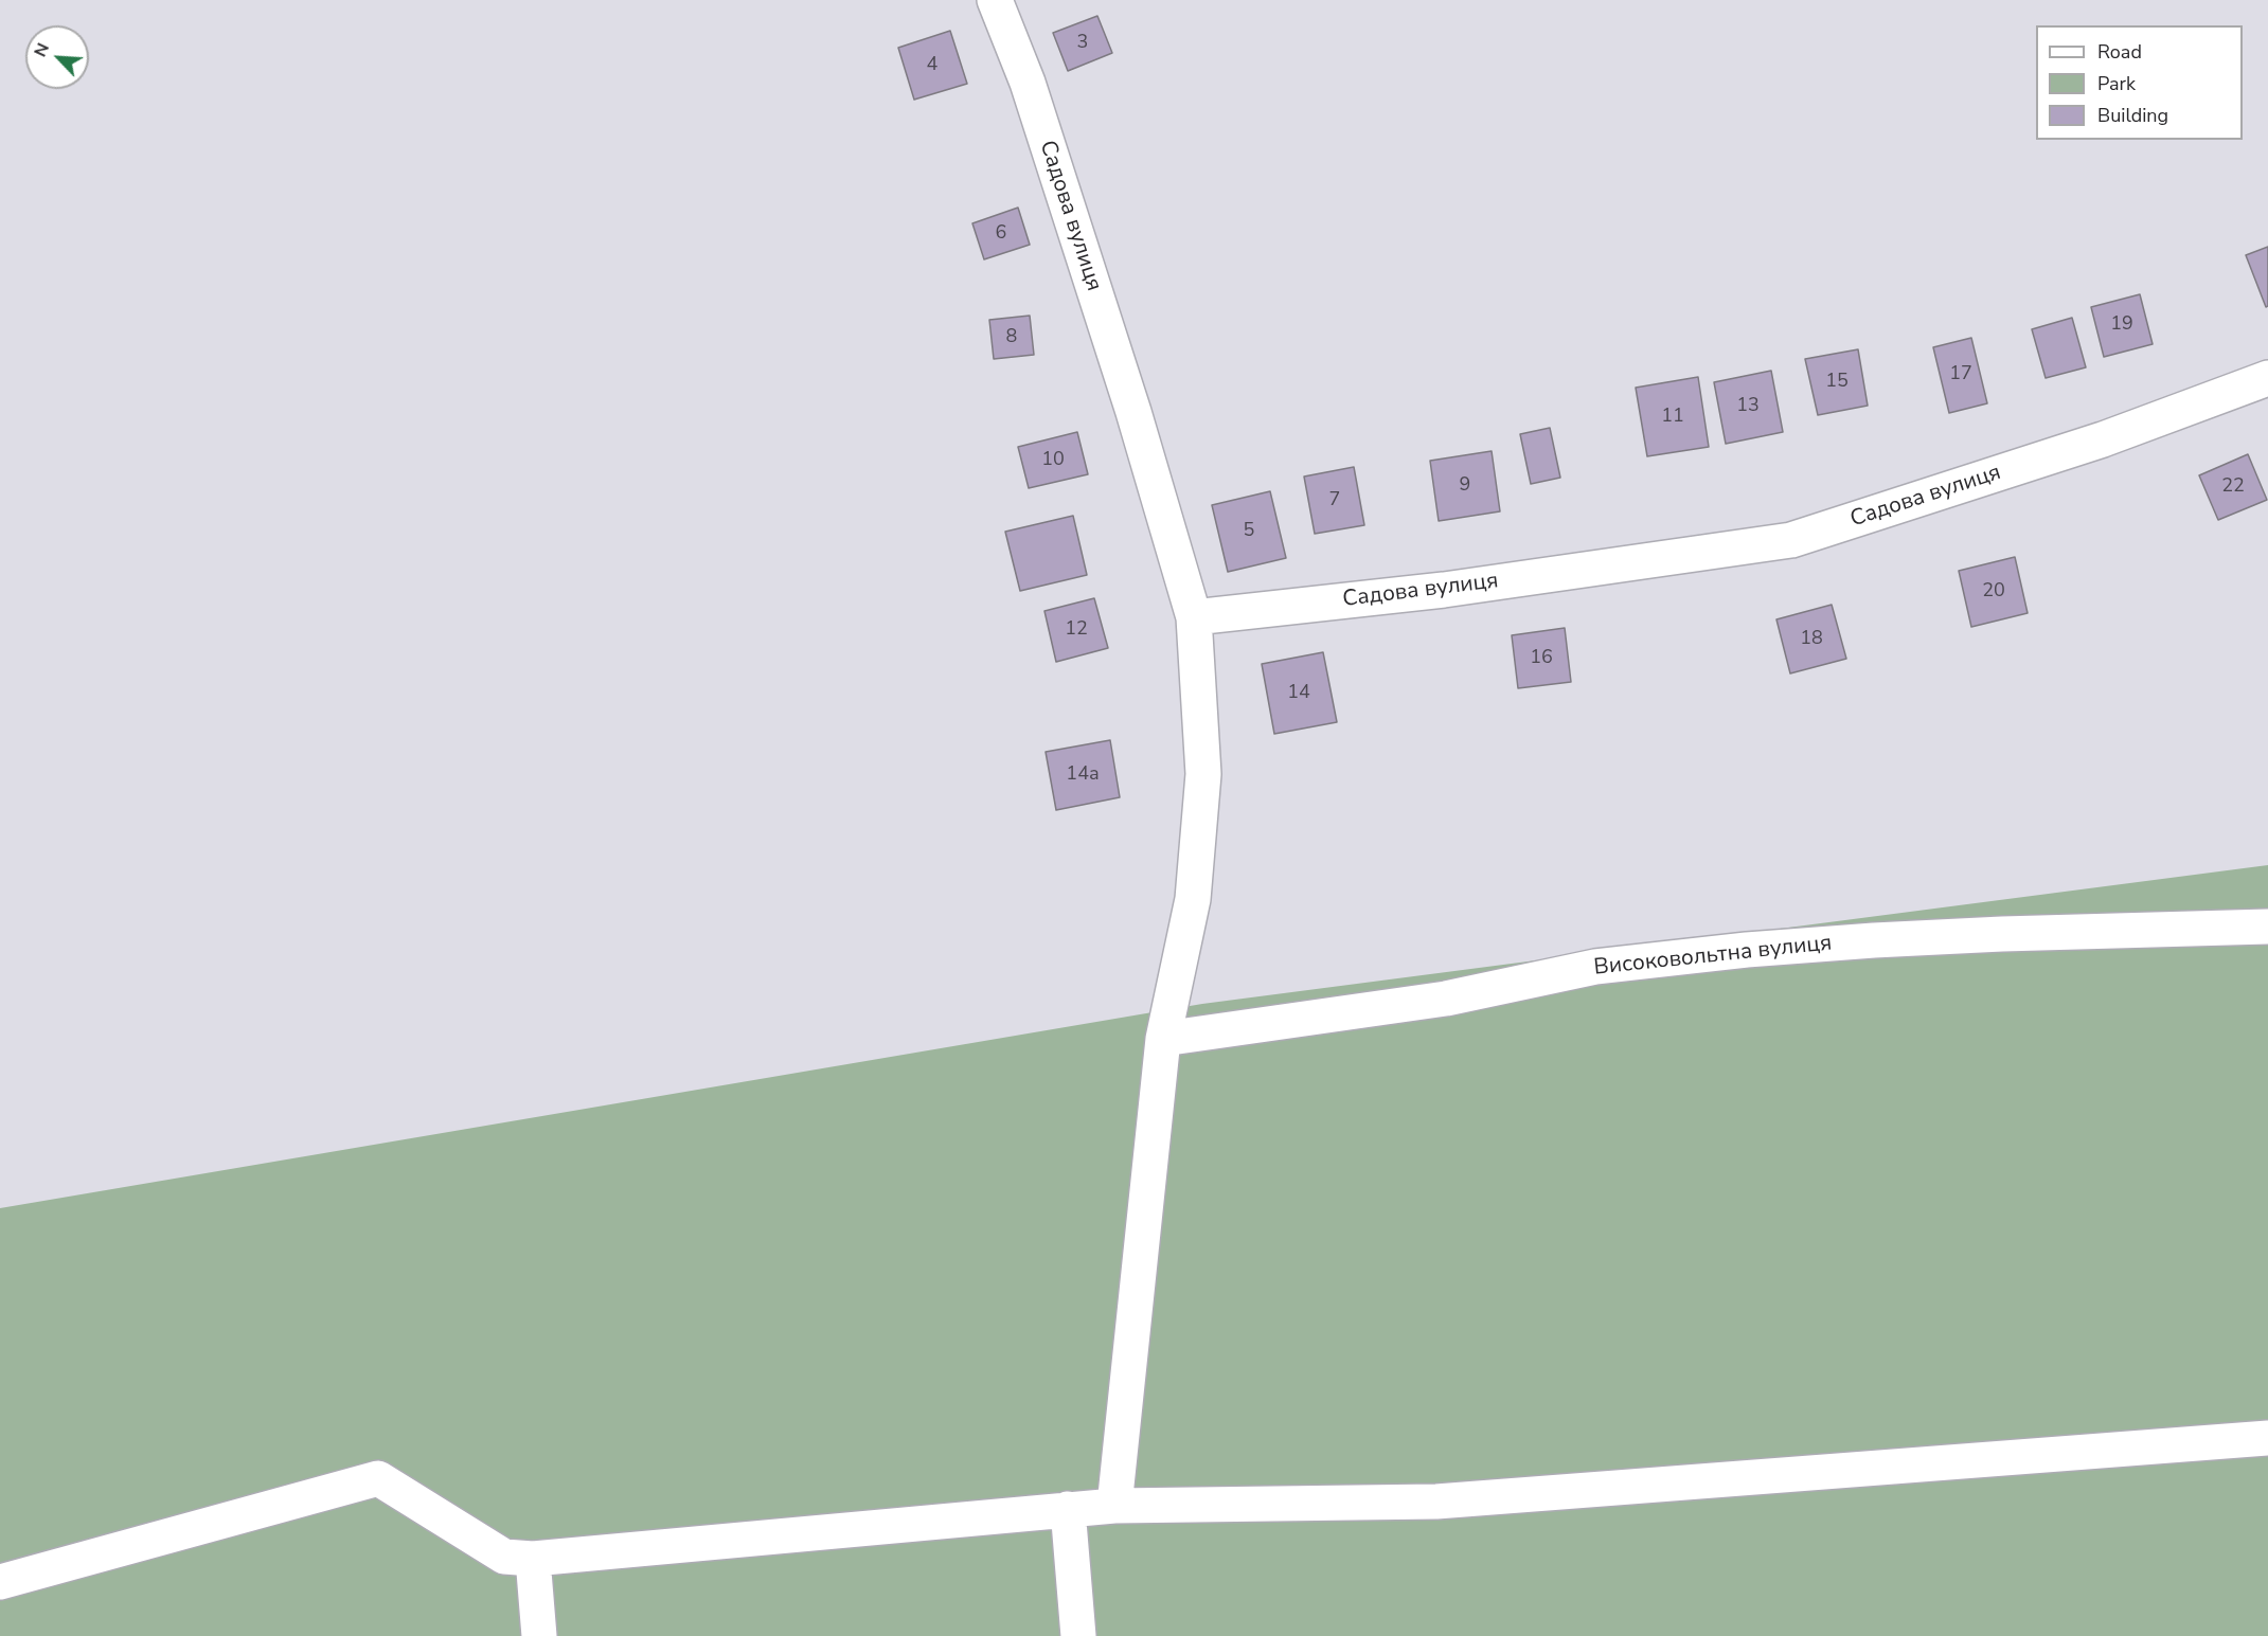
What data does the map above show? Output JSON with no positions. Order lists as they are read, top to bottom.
{
  "streets": {
    "street": ["Садова вулиця", "Високовольтна вулиця"]
  },
  "house_numbers": [
    "3",
    "4",
    "6",
    "19",
    "8",
    "17",
    "15",
    "13",
    "11",
    "10",
    "9",
    "22",
    "7",
    "5",
    "20",
    "12",
    "18",
    "16",
    "14",
    "14а"
  ],
  "legend": ["Road", "Park", "Building"],
  "north": "top left"
}
